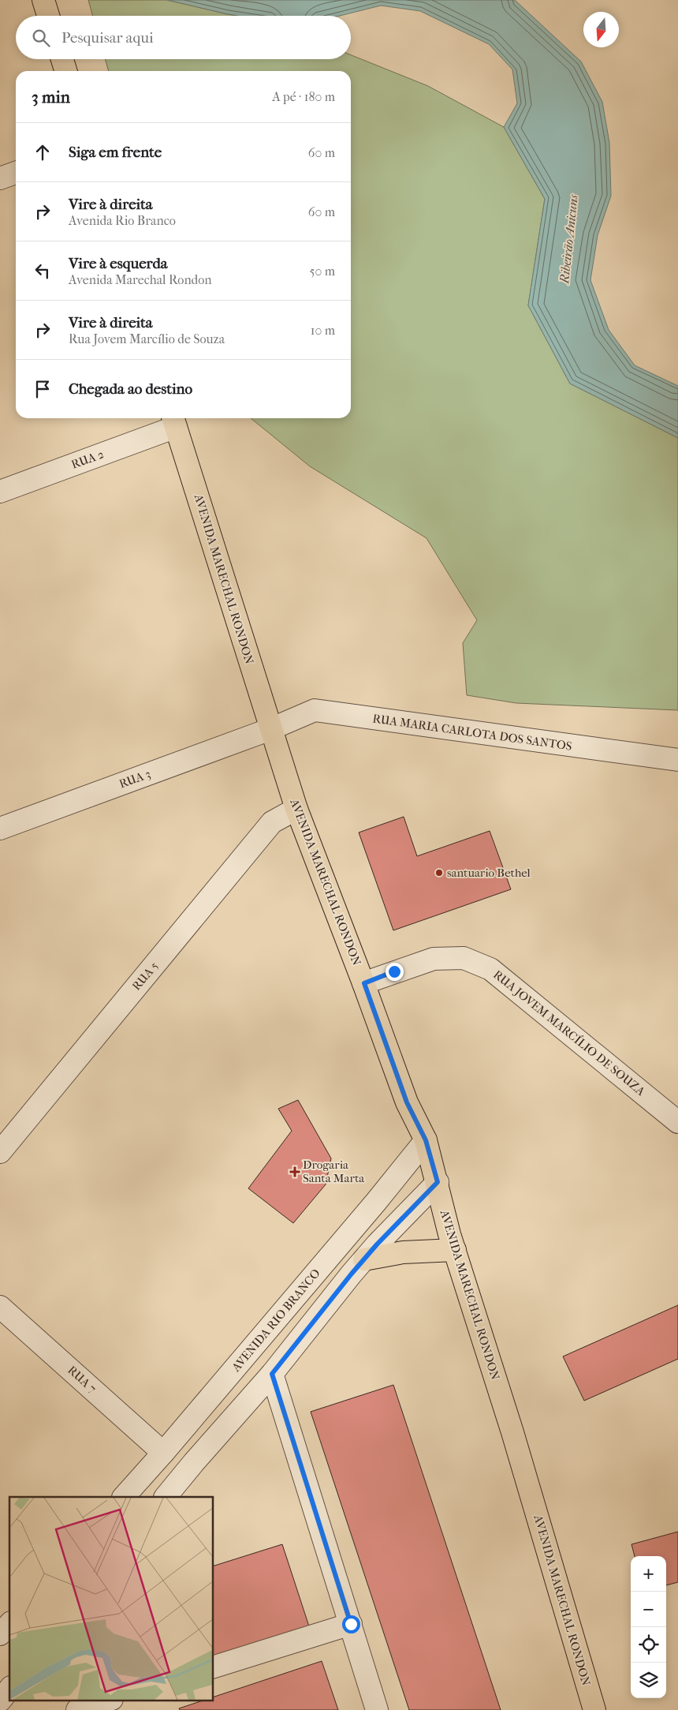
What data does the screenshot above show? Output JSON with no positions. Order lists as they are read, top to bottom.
{
  "streets": {
    "main road": ["AVENIDA MARECHAL RONDON"],
    "street": [
      "RUA 2",
      "RUA MARIA CARLOTA DOS SANTOS",
      "RUA 3",
      "RUA 5",
      "RUA JOVEM MARCÍLIO DE SOUZA",
      "AVENIDA RIO BRANCO",
      "RUA 7"
    ]
  },
  "crossings": [
    ["RUA 2", "AVENIDA MARECHAL RONDON"],
    ["AVENIDA MARECHAL RONDON", "RUA MARIA CARLOTA DOS SANTOS"],
    ["AVENIDA MARECHAL RONDON", "RUA 3"],
    ["AVENIDA MARECHAL RONDON", "RUA 5"],
    ["AVENIDA MARECHAL RONDON", "RUA JOVEM MARCÍLIO DE SOUZA"],
    ["AVENIDA MARECHAL RONDON", "AVENIDA RIO BRANCO"],
    ["RUA MARIA CARLOTA DOS SANTOS", "RUA 3"],
    ["AVENIDA RIO BRANCO", "RUA 7"]
  ],
  "water": ["Ribeirão Anicuns"],
  "places": {
    "other": ["santuario Bethel"],
    "health": ["Drogaria Santa Marta"]
  },
  "north": "bottom",
  "page": {
    "search": "Pesquisar aqui",
    "heading": ["3 min", "A pé · 180 m"],
    "list": [
      ["Siga em frente", "60 m"],
      ["Vire à direita", "Avenida Rio Branco", "60 m"],
      ["Vire à esquerda", "Avenida Marechal Rondon", "50 m"],
      ["Vire à direita", "Rua Jovem Marcílio de Souza", "10 m"],
      "Chegada ao destino"
    ],
    "map_buttons": ["+", "−"]
  }
}
